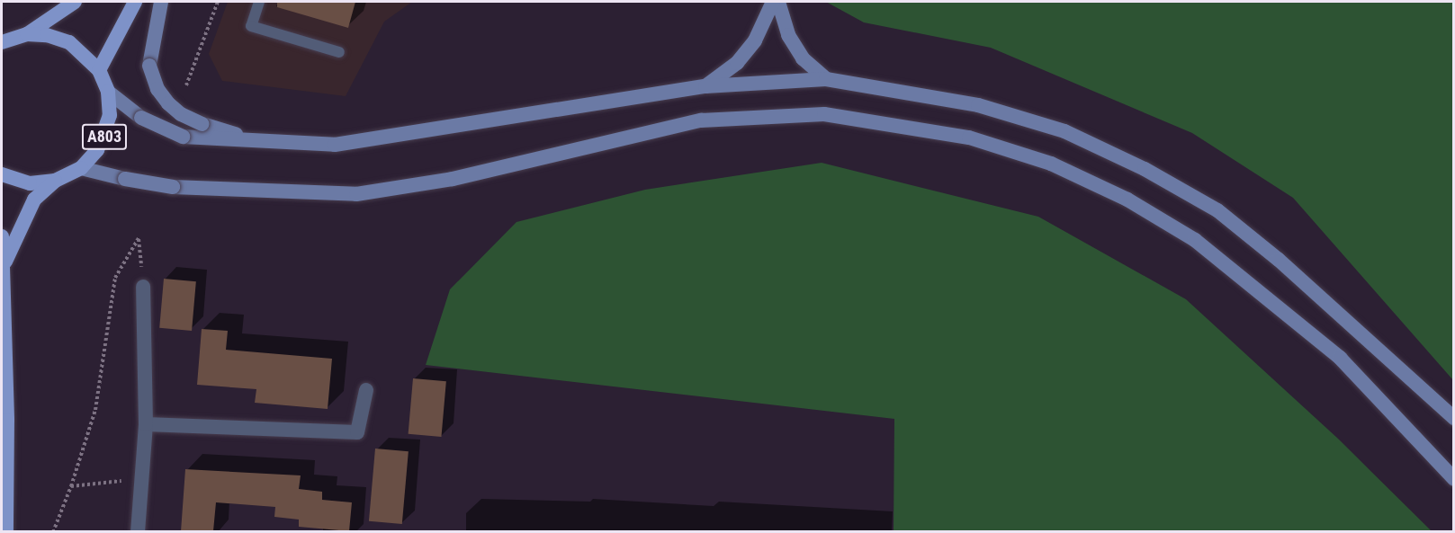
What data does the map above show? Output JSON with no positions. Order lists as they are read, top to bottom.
{
  "streets": {
    "main road": ["A803"]
  }
}
